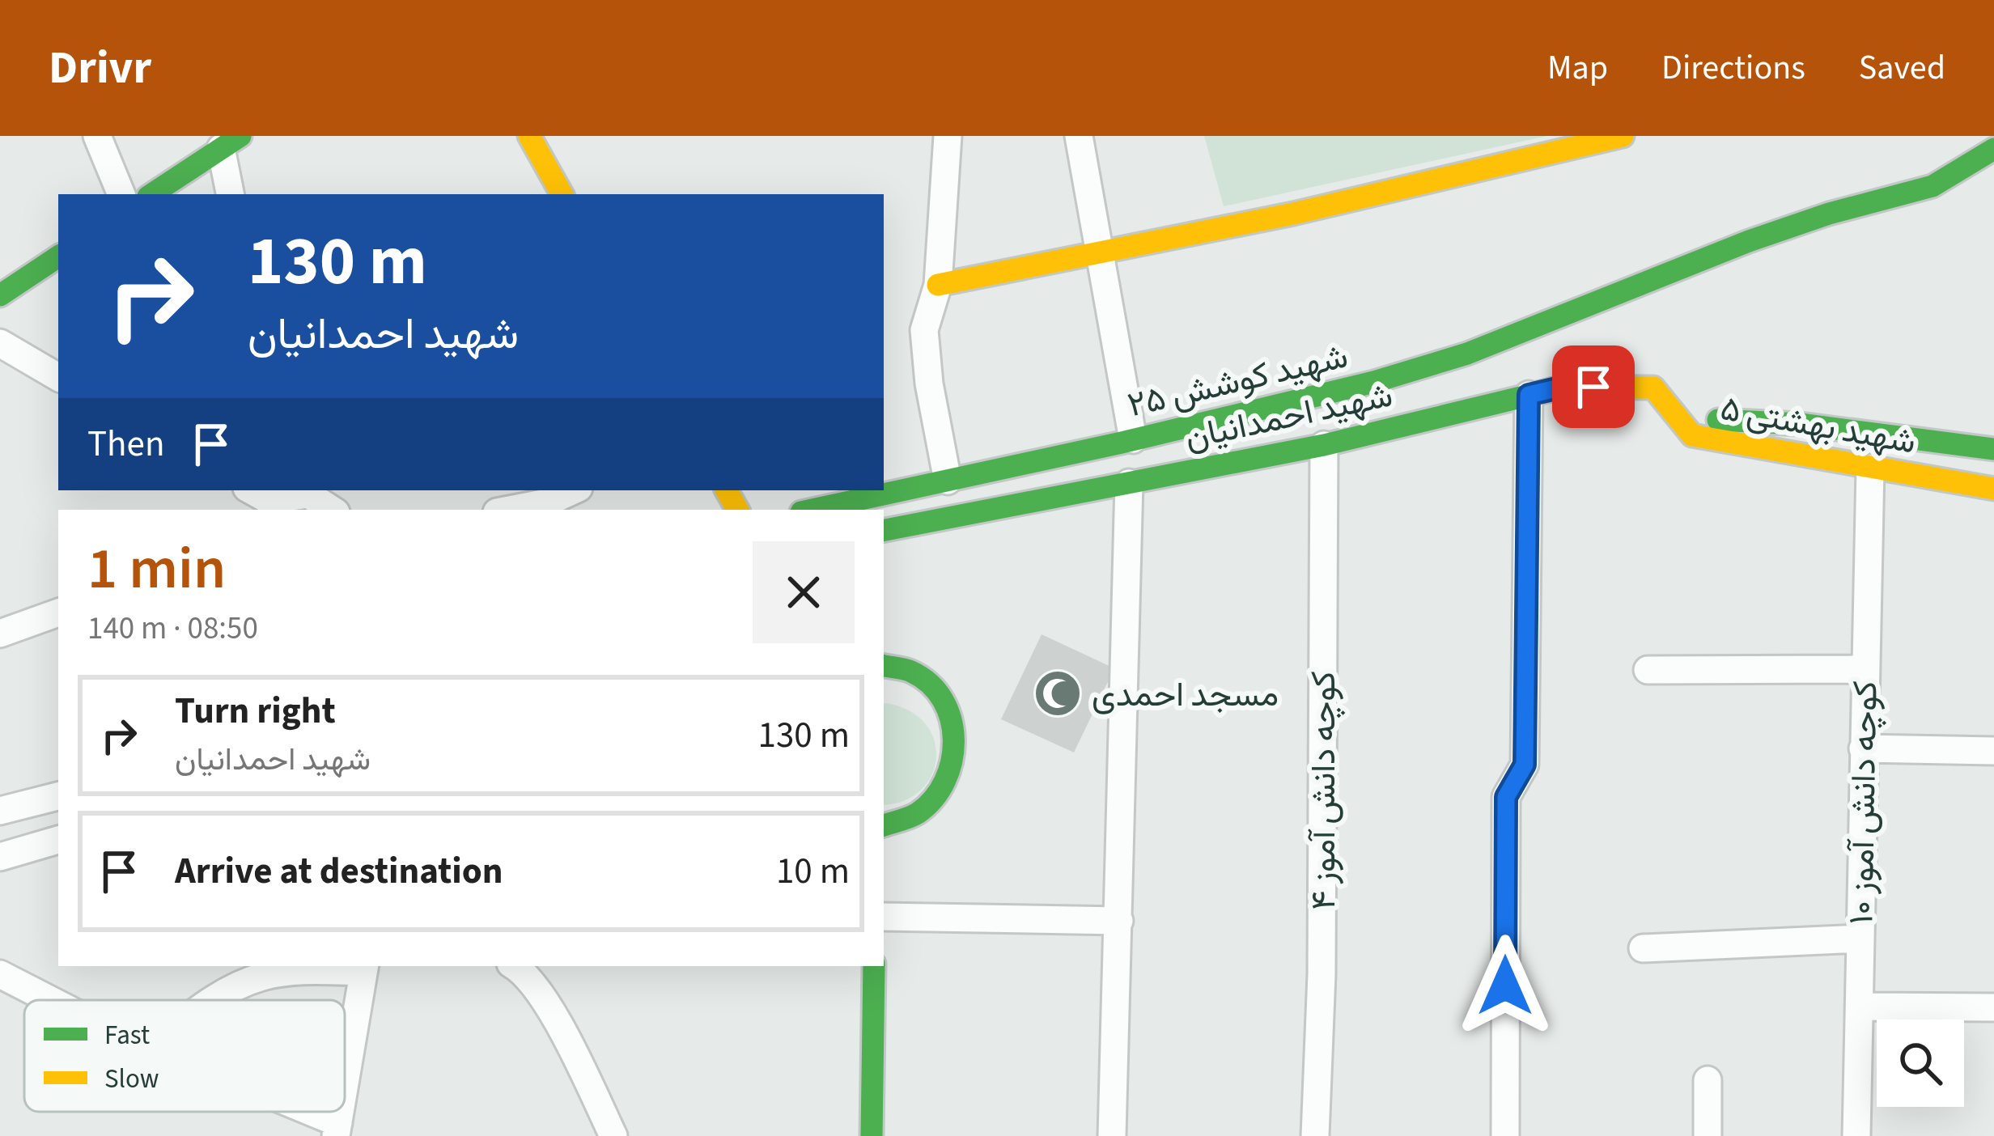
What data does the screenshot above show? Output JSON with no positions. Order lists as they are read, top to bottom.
{
  "streets": {
    "street": [
      "شهید کوشش ۲۵",
      "شهید احمدانیان",
      "شهید بهشتی ۵",
      "کوچه دانش آموز ۴",
      "کوچه دانش آموز ۱۰"
    ]
  },
  "crossings": [
    ["شهید احمدانیان", "شهید بهشتی ۵"],
    ["شهید احمدانیان", "کوچه دانش آموز ۴"],
    ["شهید بهشتی ۵", "کوچه دانش آموز ۱۰"]
  ],
  "places": {
    "mosque": ["مسجد احمدی"]
  },
  "legend": ["Fast", "Slow"],
  "page": {
    "header": "Drivr",
    "nav": ["Map", "Directions", "Saved"],
    "turn": ["130 m", "شهید احمدانیان"],
    "then": "Then",
    "heading": ["1 min", "140 m · 08:50"],
    "list": [
      {
        "name": "Turn right",
        "note": "شهید احمدانیان",
        "value": "130 m"
      },
      {
        "name": "Arrive at destination",
        "value": "10 m"
      }
    ]
  }
}
